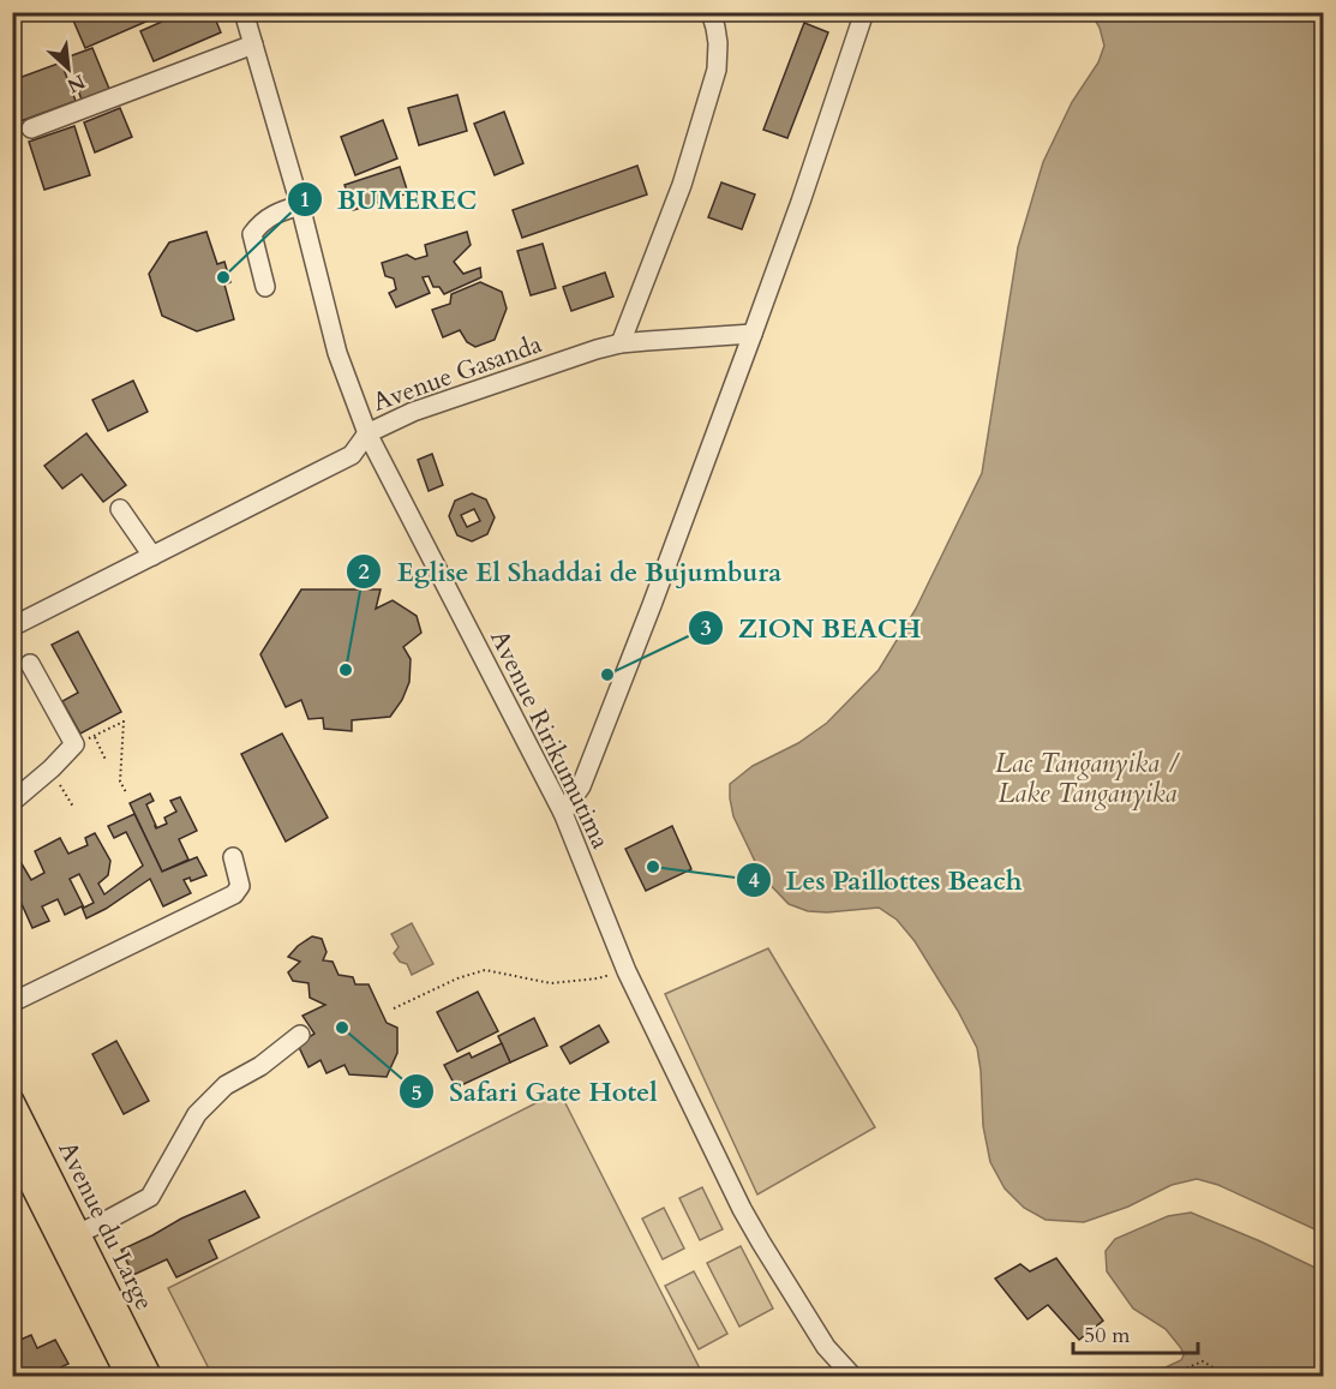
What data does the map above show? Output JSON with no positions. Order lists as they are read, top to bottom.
{
  "streets": {
    "main road": ["Avenue du Large"],
    "street": ["Avenue Gasanda", "Avenue Ririkumutima"]
  },
  "crossings": [
    ["Avenue Gasanda", "Avenue Ririkumutima"]
  ],
  "water": ["Lac Tanganyika / Lake Tanganyika"],
  "places": [
    "BUMEREC",
    "Eglise El Shaddai de Bujumbura",
    "ZION BEACH",
    "Les Paillottes Beach",
    "Safari Gate Hotel"
  ],
  "scale_bar": "50 m",
  "north": "bottom right"
}
